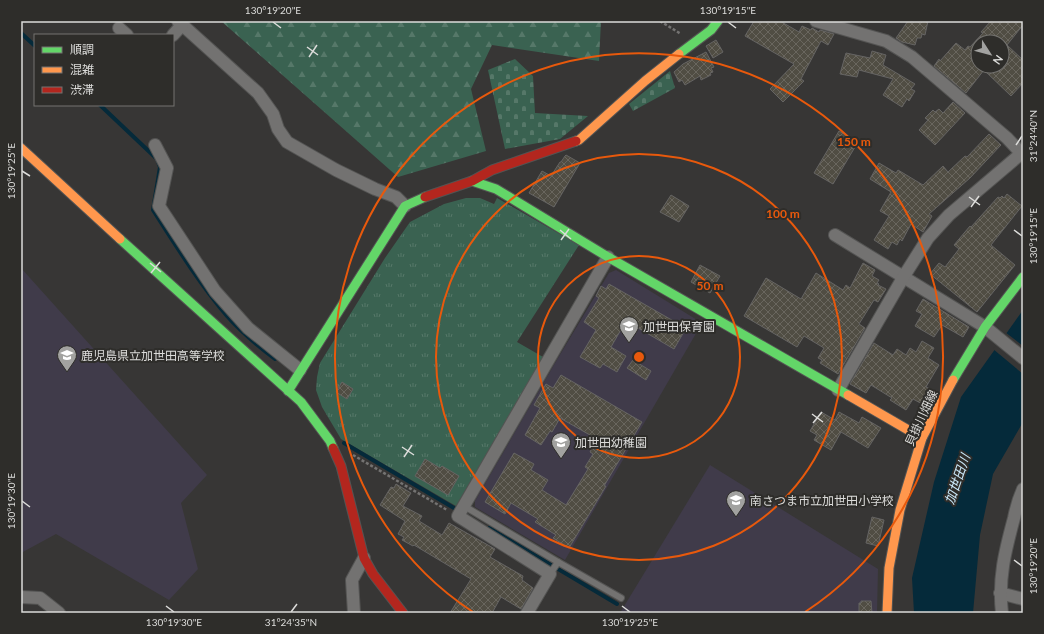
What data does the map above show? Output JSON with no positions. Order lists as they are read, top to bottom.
{
  "streets": {
    "street": ["貝掛川畑線"]
  },
  "water": ["加世田川"],
  "places": {
    "school or university": [
      "加世田保育園",
      "鹿児島県立加世田高等学校",
      "加世田幼稚園",
      "南さつま市立加世田小学校"
    ]
  },
  "legend": ["順調", "混雑", "渋滞"],
  "north": "bottom right",
  "coordinates": [
    "130°19'20\"E",
    "130°19'15\"E",
    "31°24'40\"N",
    "130°19'25\"E",
    "130°19'30\"E",
    "31°24'35\"N"
  ],
  "rings": ["150 m", "100 m", "50 m"]
}
